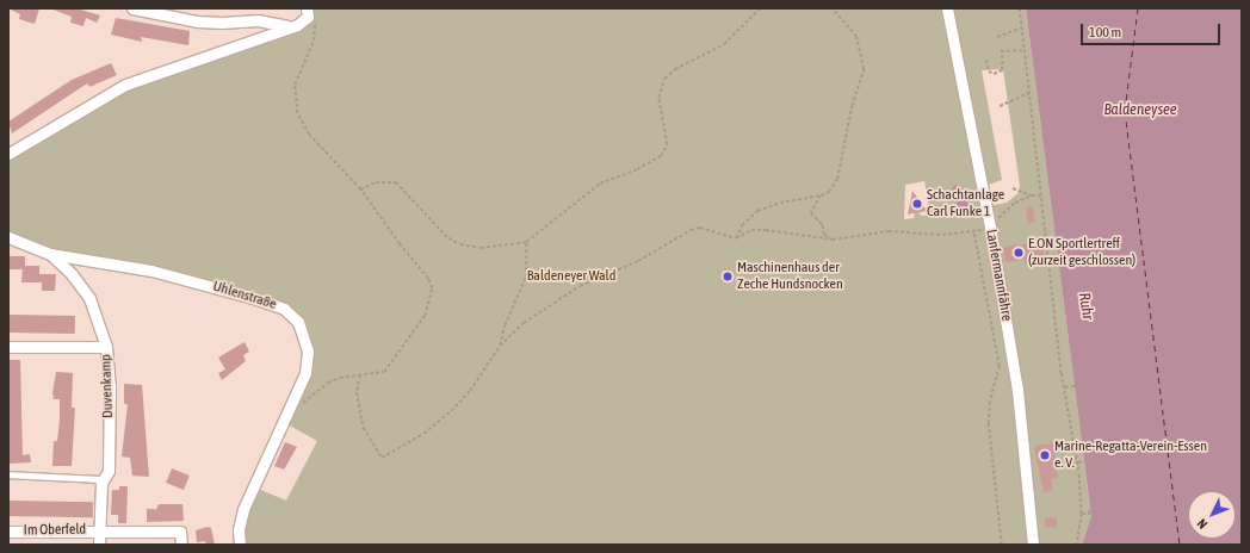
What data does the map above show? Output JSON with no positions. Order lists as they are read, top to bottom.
{
  "streets": {
    "street": [
      "Lanfermannfähre",
      "Uhlenstraße",
      "Duvenkamp",
      "Im Oberfeld"
    ]
  },
  "crossings": [
    ["Uhlenstraße", "Duvenkamp"],
    ["Duvenkamp", "Im Oberfeld"]
  ],
  "water": ["Baldeneysee", "Ruhr"],
  "parks": ["Baldeneyer Wald"],
  "places": [
    "Schachtanlage Carl Funke 1",
    "E.ON Sportlertreff (zurzeit geschlossen)",
    "Maschinenhaus der Zeche Hundsnocken",
    "Marine-Regatta-Verein-Essen e. V."
  ],
  "scale_bar": "100 m",
  "north": "bottom left"
}
